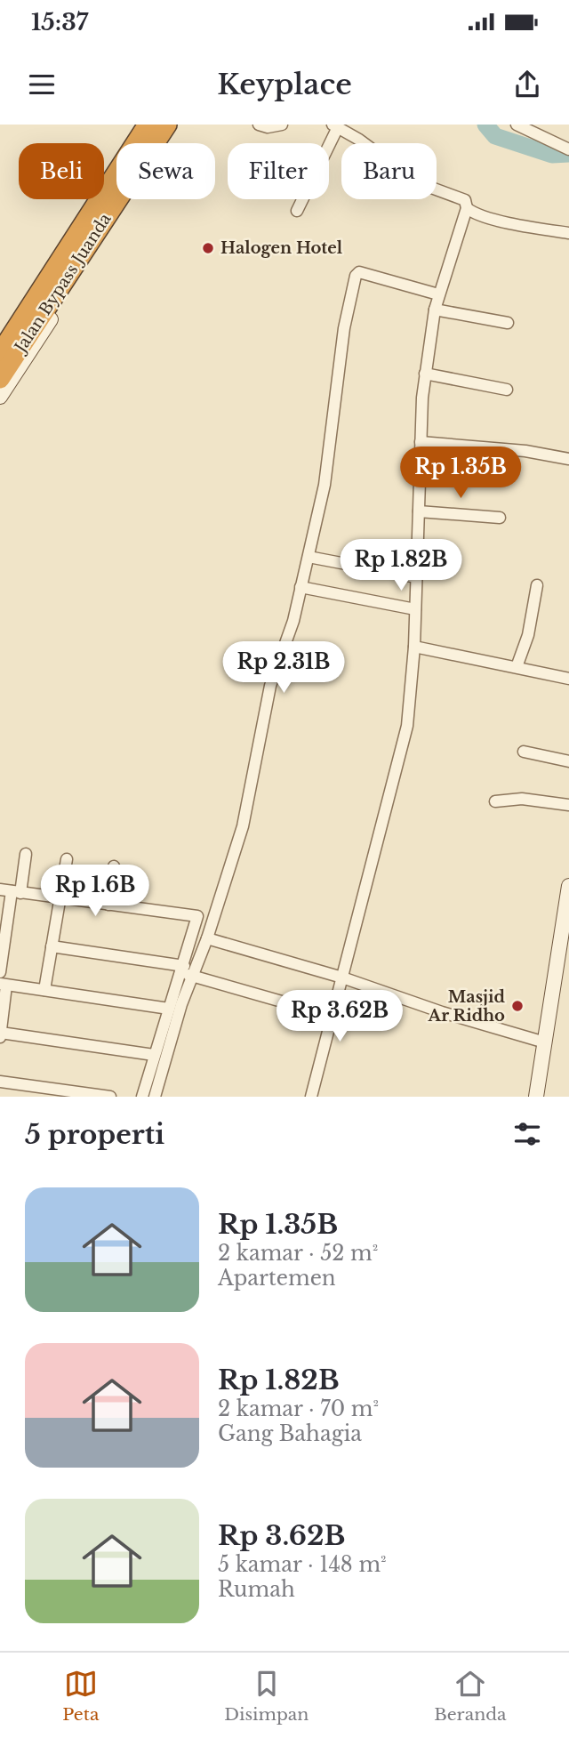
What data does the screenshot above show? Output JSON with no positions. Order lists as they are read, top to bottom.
{
  "streets": {
    "highway": ["Jalan Bypass Juanda"]
  },
  "places": ["Halogen Hotel", "Masjid Ar Ridho"],
  "page": {
    "status": "15:37",
    "header": "Keyplace",
    "chip": [
      "Beli",
      "Sewa",
      "Filter",
      "Baru"
    ],
    "price": [
      "Rp 1.35B",
      "Rp 1.82B",
      "Rp 2.31B",
      "Rp 1.6B",
      "Rp 3.62B"
    ],
    "heading": "5 properti",
    "list": [
      {
        "name": "Rp 1.35B",
        "note": "2 kamar · 52 m² · Apartemen"
      },
      {
        "name": "Rp 1.82B",
        "note": "2 kamar · 70 m² · Gang Bahagia"
      },
      {
        "name": "Rp 3.62B",
        "note": "5 kamar · 148 m² · Rumah"
      }
    ],
    "tabs": ["Peta", "Disimpan", "Beranda"]
  }
}
